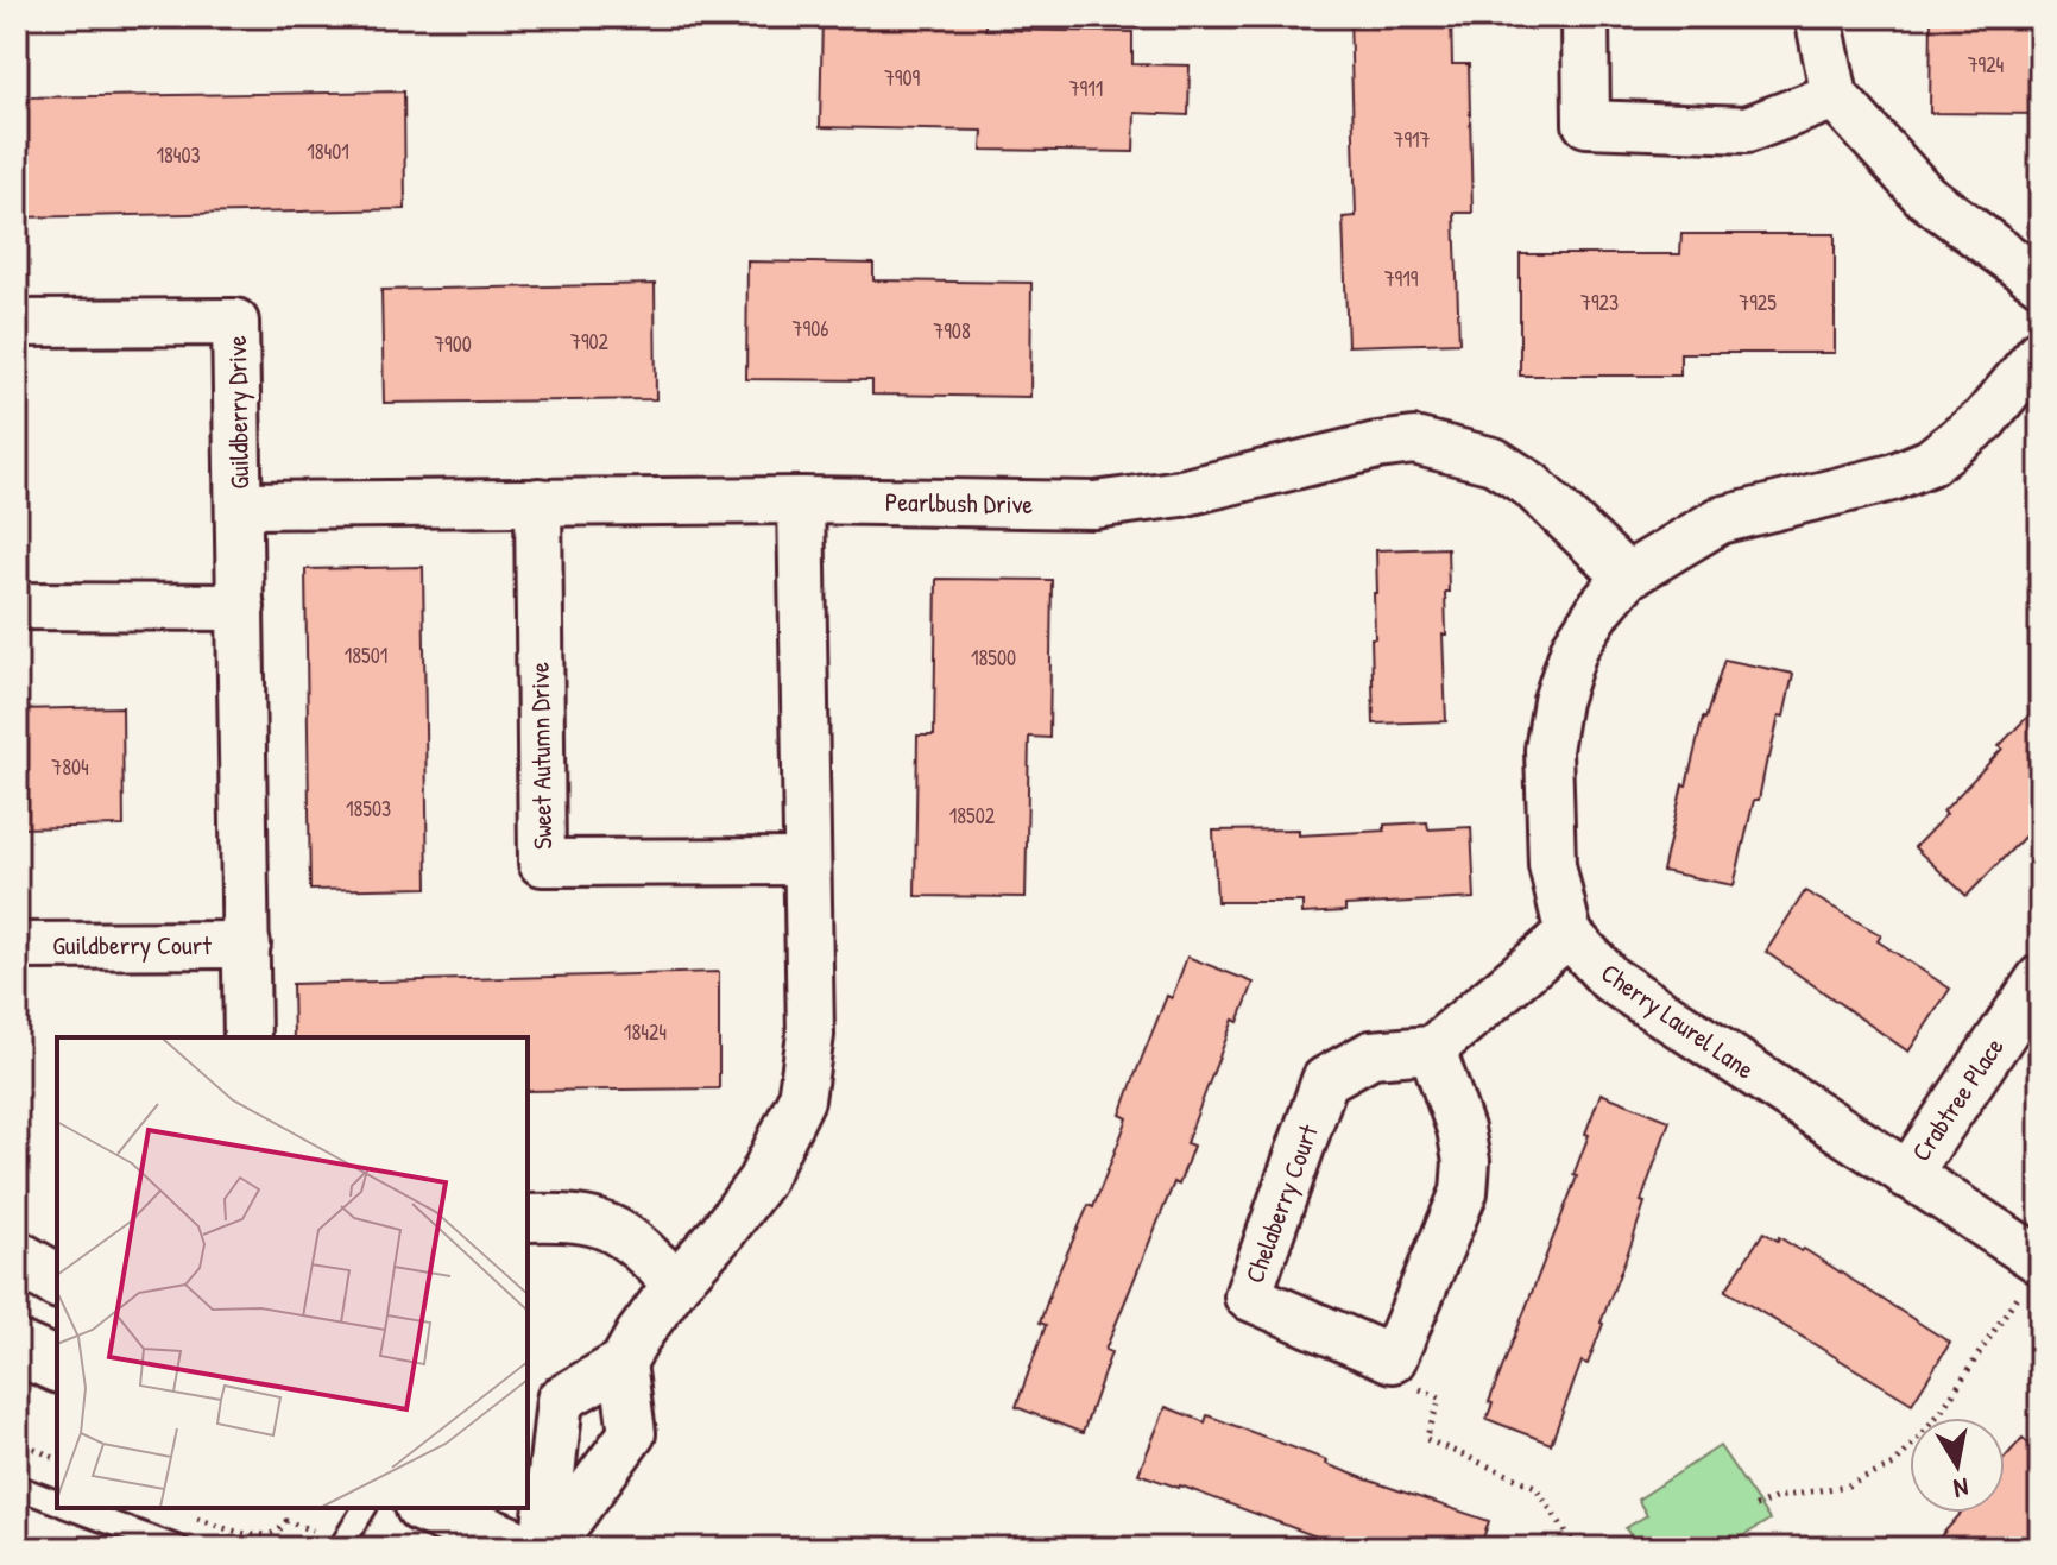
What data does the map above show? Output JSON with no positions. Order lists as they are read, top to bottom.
{
  "streets": {
    "street": [
      "Guildberry Drive",
      "Pearlbush Drive",
      "Sweet Autumn Drive",
      "Guildberry Court",
      "Cherry Laurel Lane",
      "Crabtree Place",
      "Chelaberry Court"
    ]
  },
  "crossings": [
    ["Guildberry Drive", "Pearlbush Drive"],
    ["Guildberry Drive", "Guildberry Court"],
    ["Pearlbush Drive", "Sweet Autumn Drive"],
    ["Pearlbush Drive", "Cherry Laurel Lane"],
    ["Cherry Laurel Lane", "Crabtree Place"]
  ],
  "house_numbers": [
    "7924",
    "7909",
    "7911",
    "7917",
    "18401",
    "18403",
    "7919",
    "7923",
    "7925",
    "7906",
    "7908",
    "7902",
    "7900",
    "18501",
    "18500",
    "7804",
    "18503",
    "18502",
    "18424"
  ],
  "north": "bottom"
}
